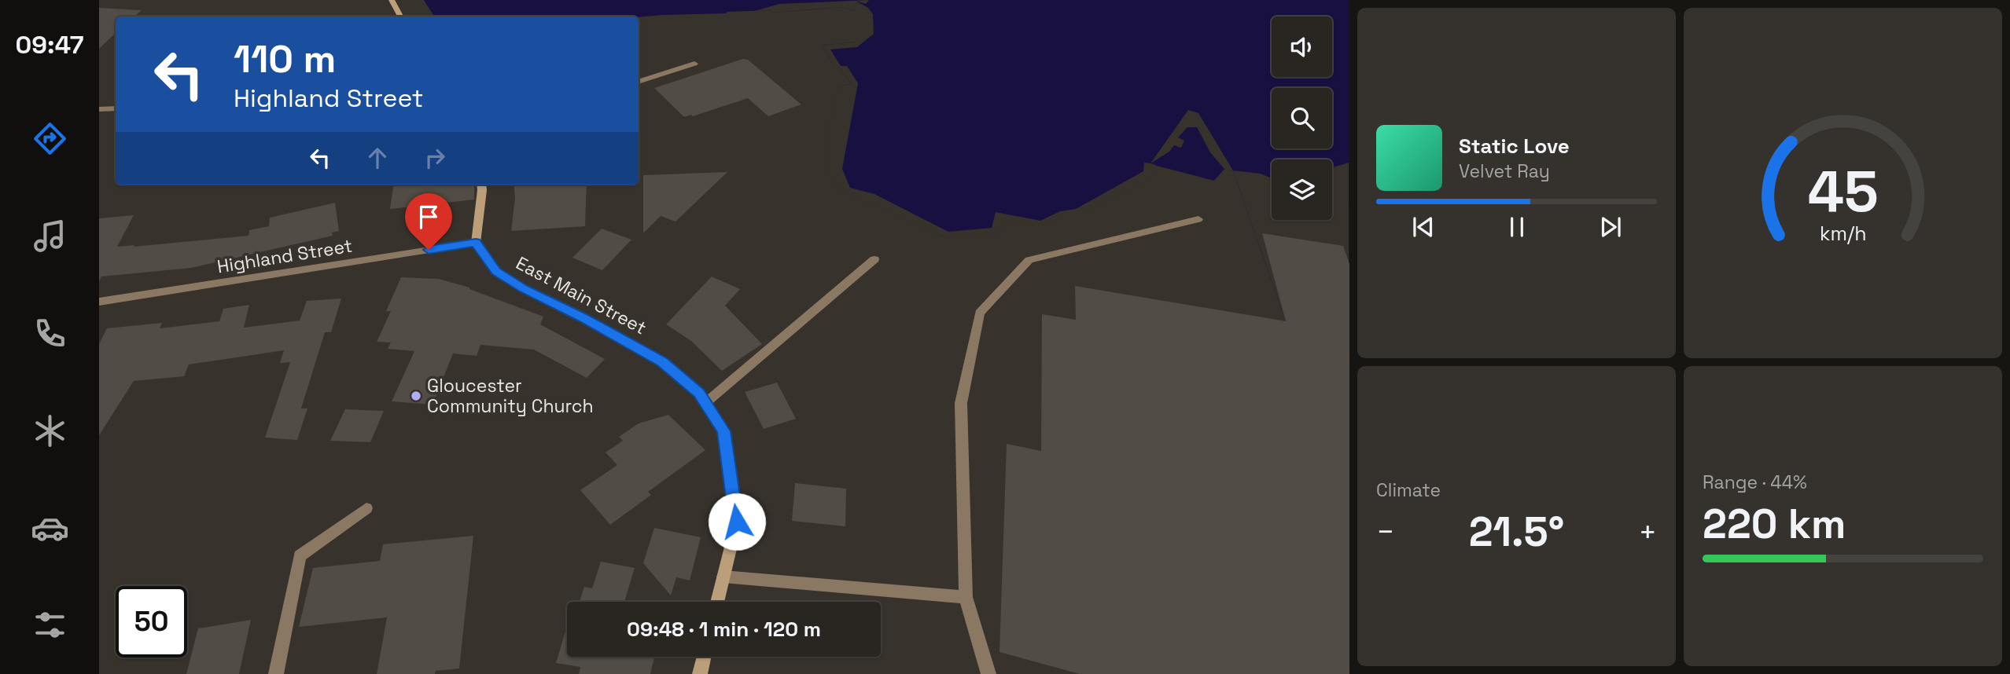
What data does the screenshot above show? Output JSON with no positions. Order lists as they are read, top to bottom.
{
  "streets": {
    "main road": ["East Main Street"],
    "street": ["Highland Street"]
  },
  "crossings": [
    ["Highland Street", "East Main Street"]
  ],
  "places": ["Gloucester Community Church"],
  "page": {
    "tabs": "09:47",
    "turn": ["110 m", "Highland Street"],
    "song": ["Static Love", "Velvet Ray"],
    "tile": [
      "Climate",
      ["Range · 44%", "220 km"]
    ],
    "heat": ["−", "21.5°", "+"],
    "limit": "50",
    "trip": "09:48 · 1 min · 120 m",
    "gauge": ["45", "km/h"]
  }
}
